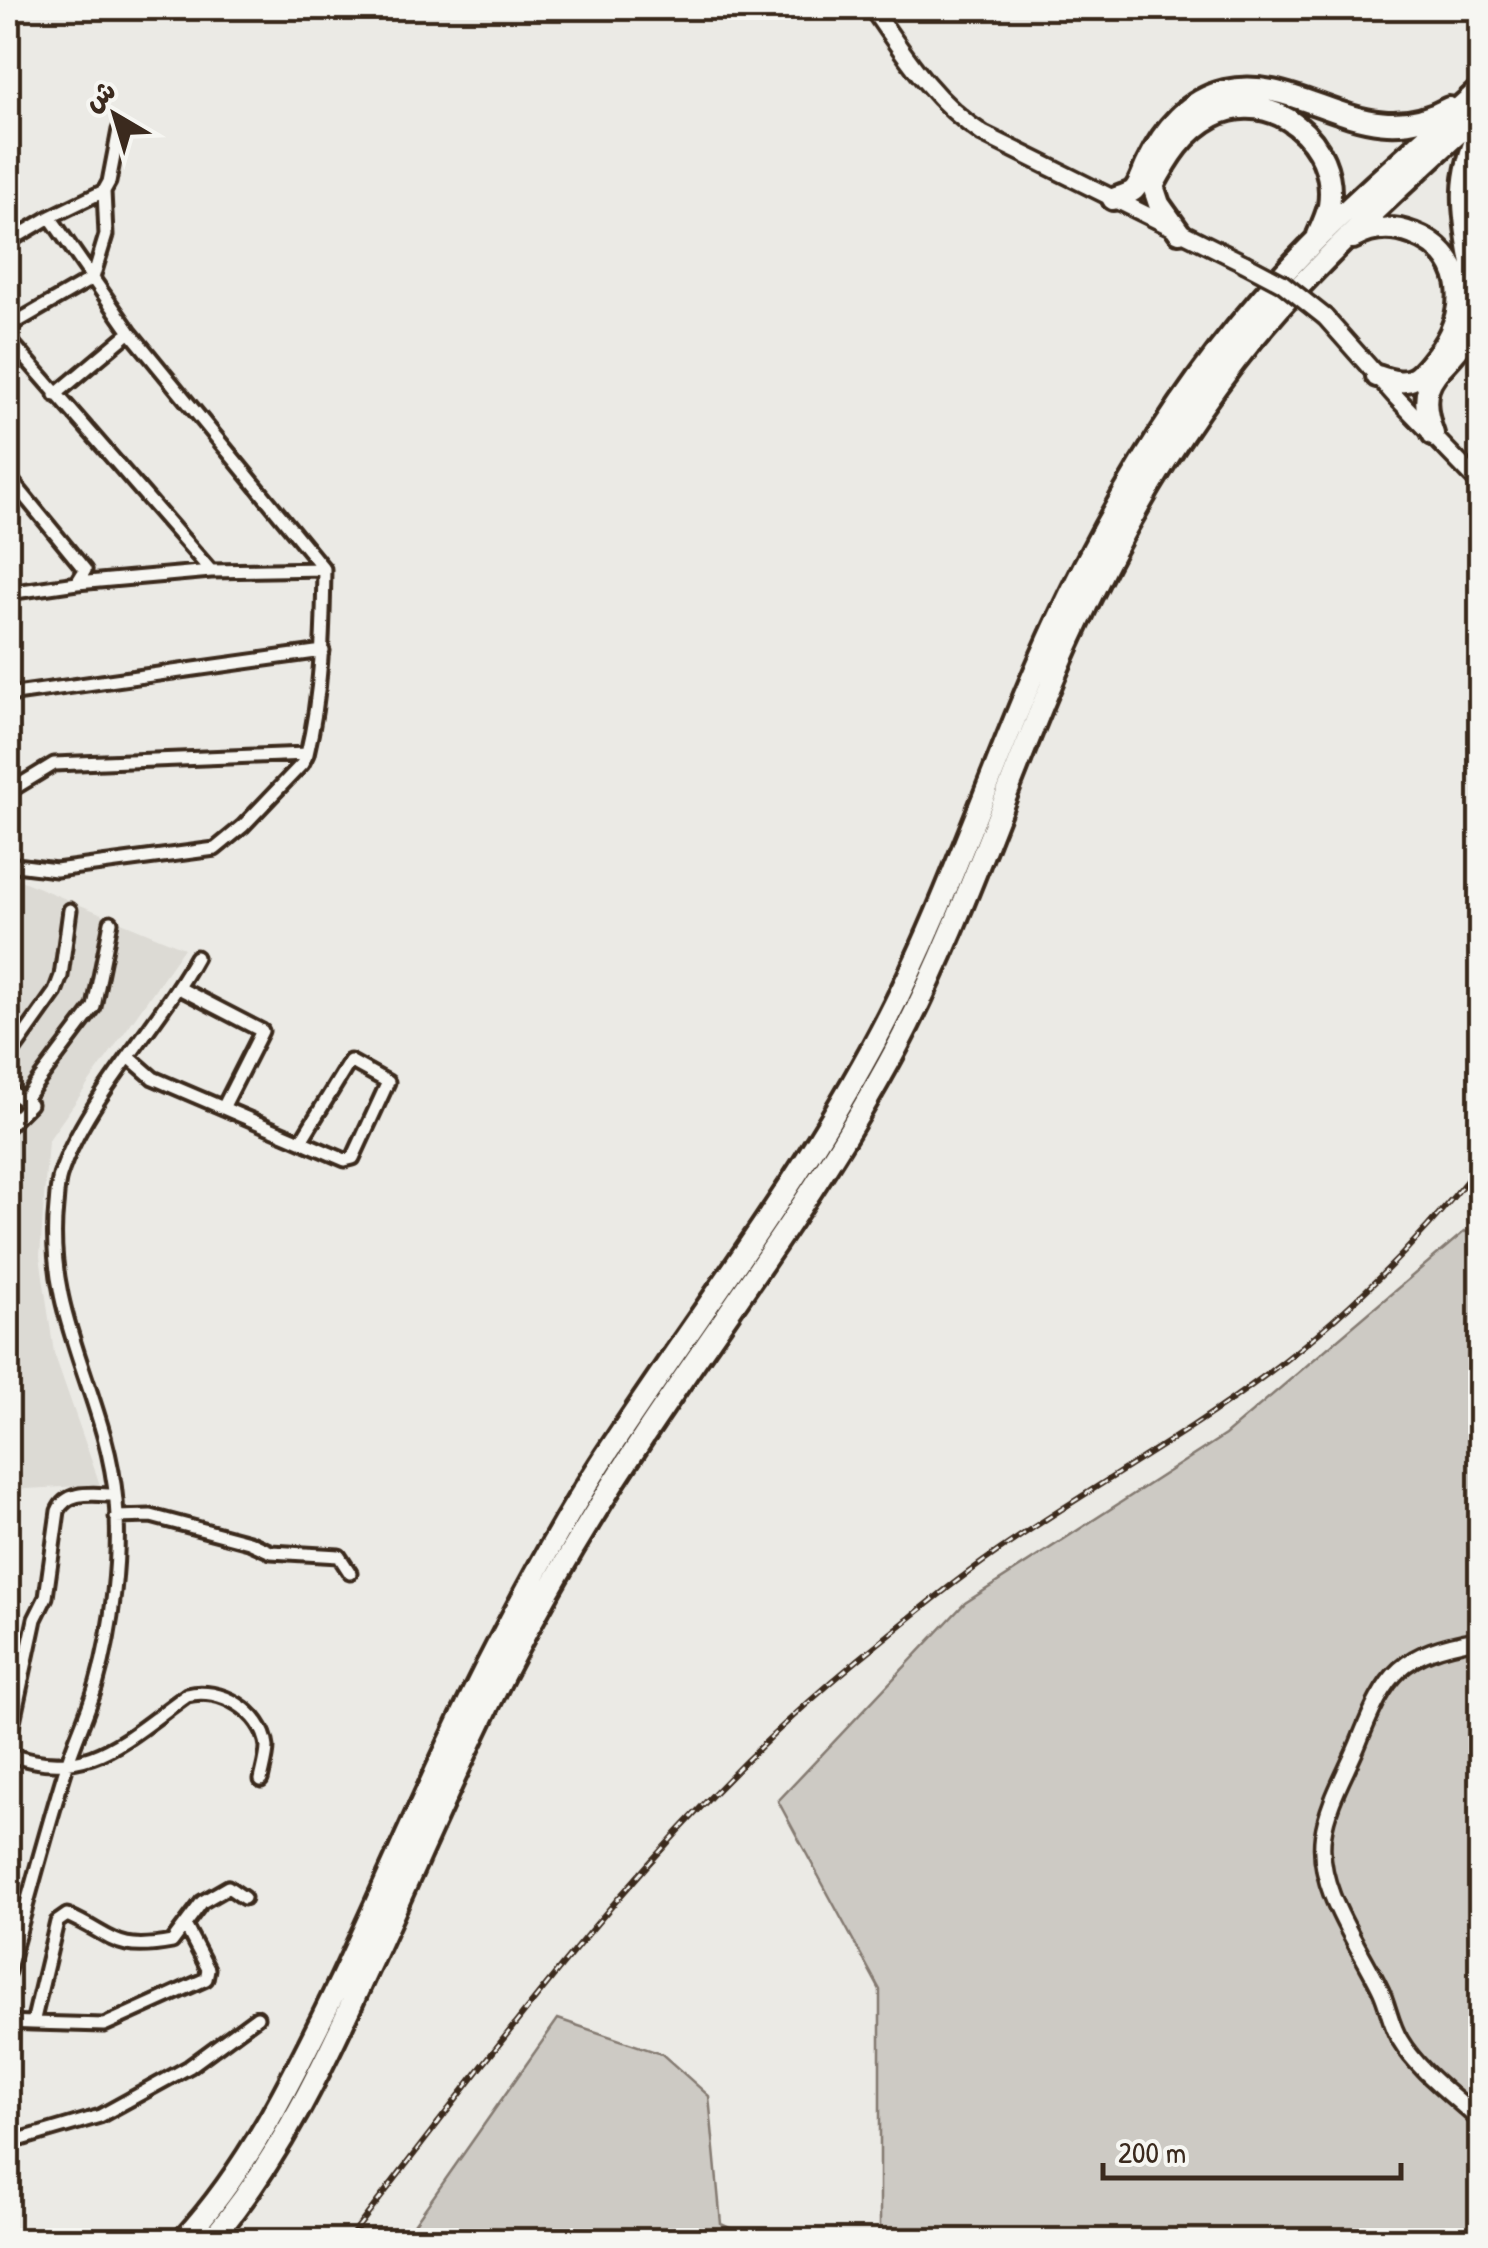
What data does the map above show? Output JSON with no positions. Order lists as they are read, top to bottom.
{
  "scale_bar": "200 m",
  "north": "top left"
}
